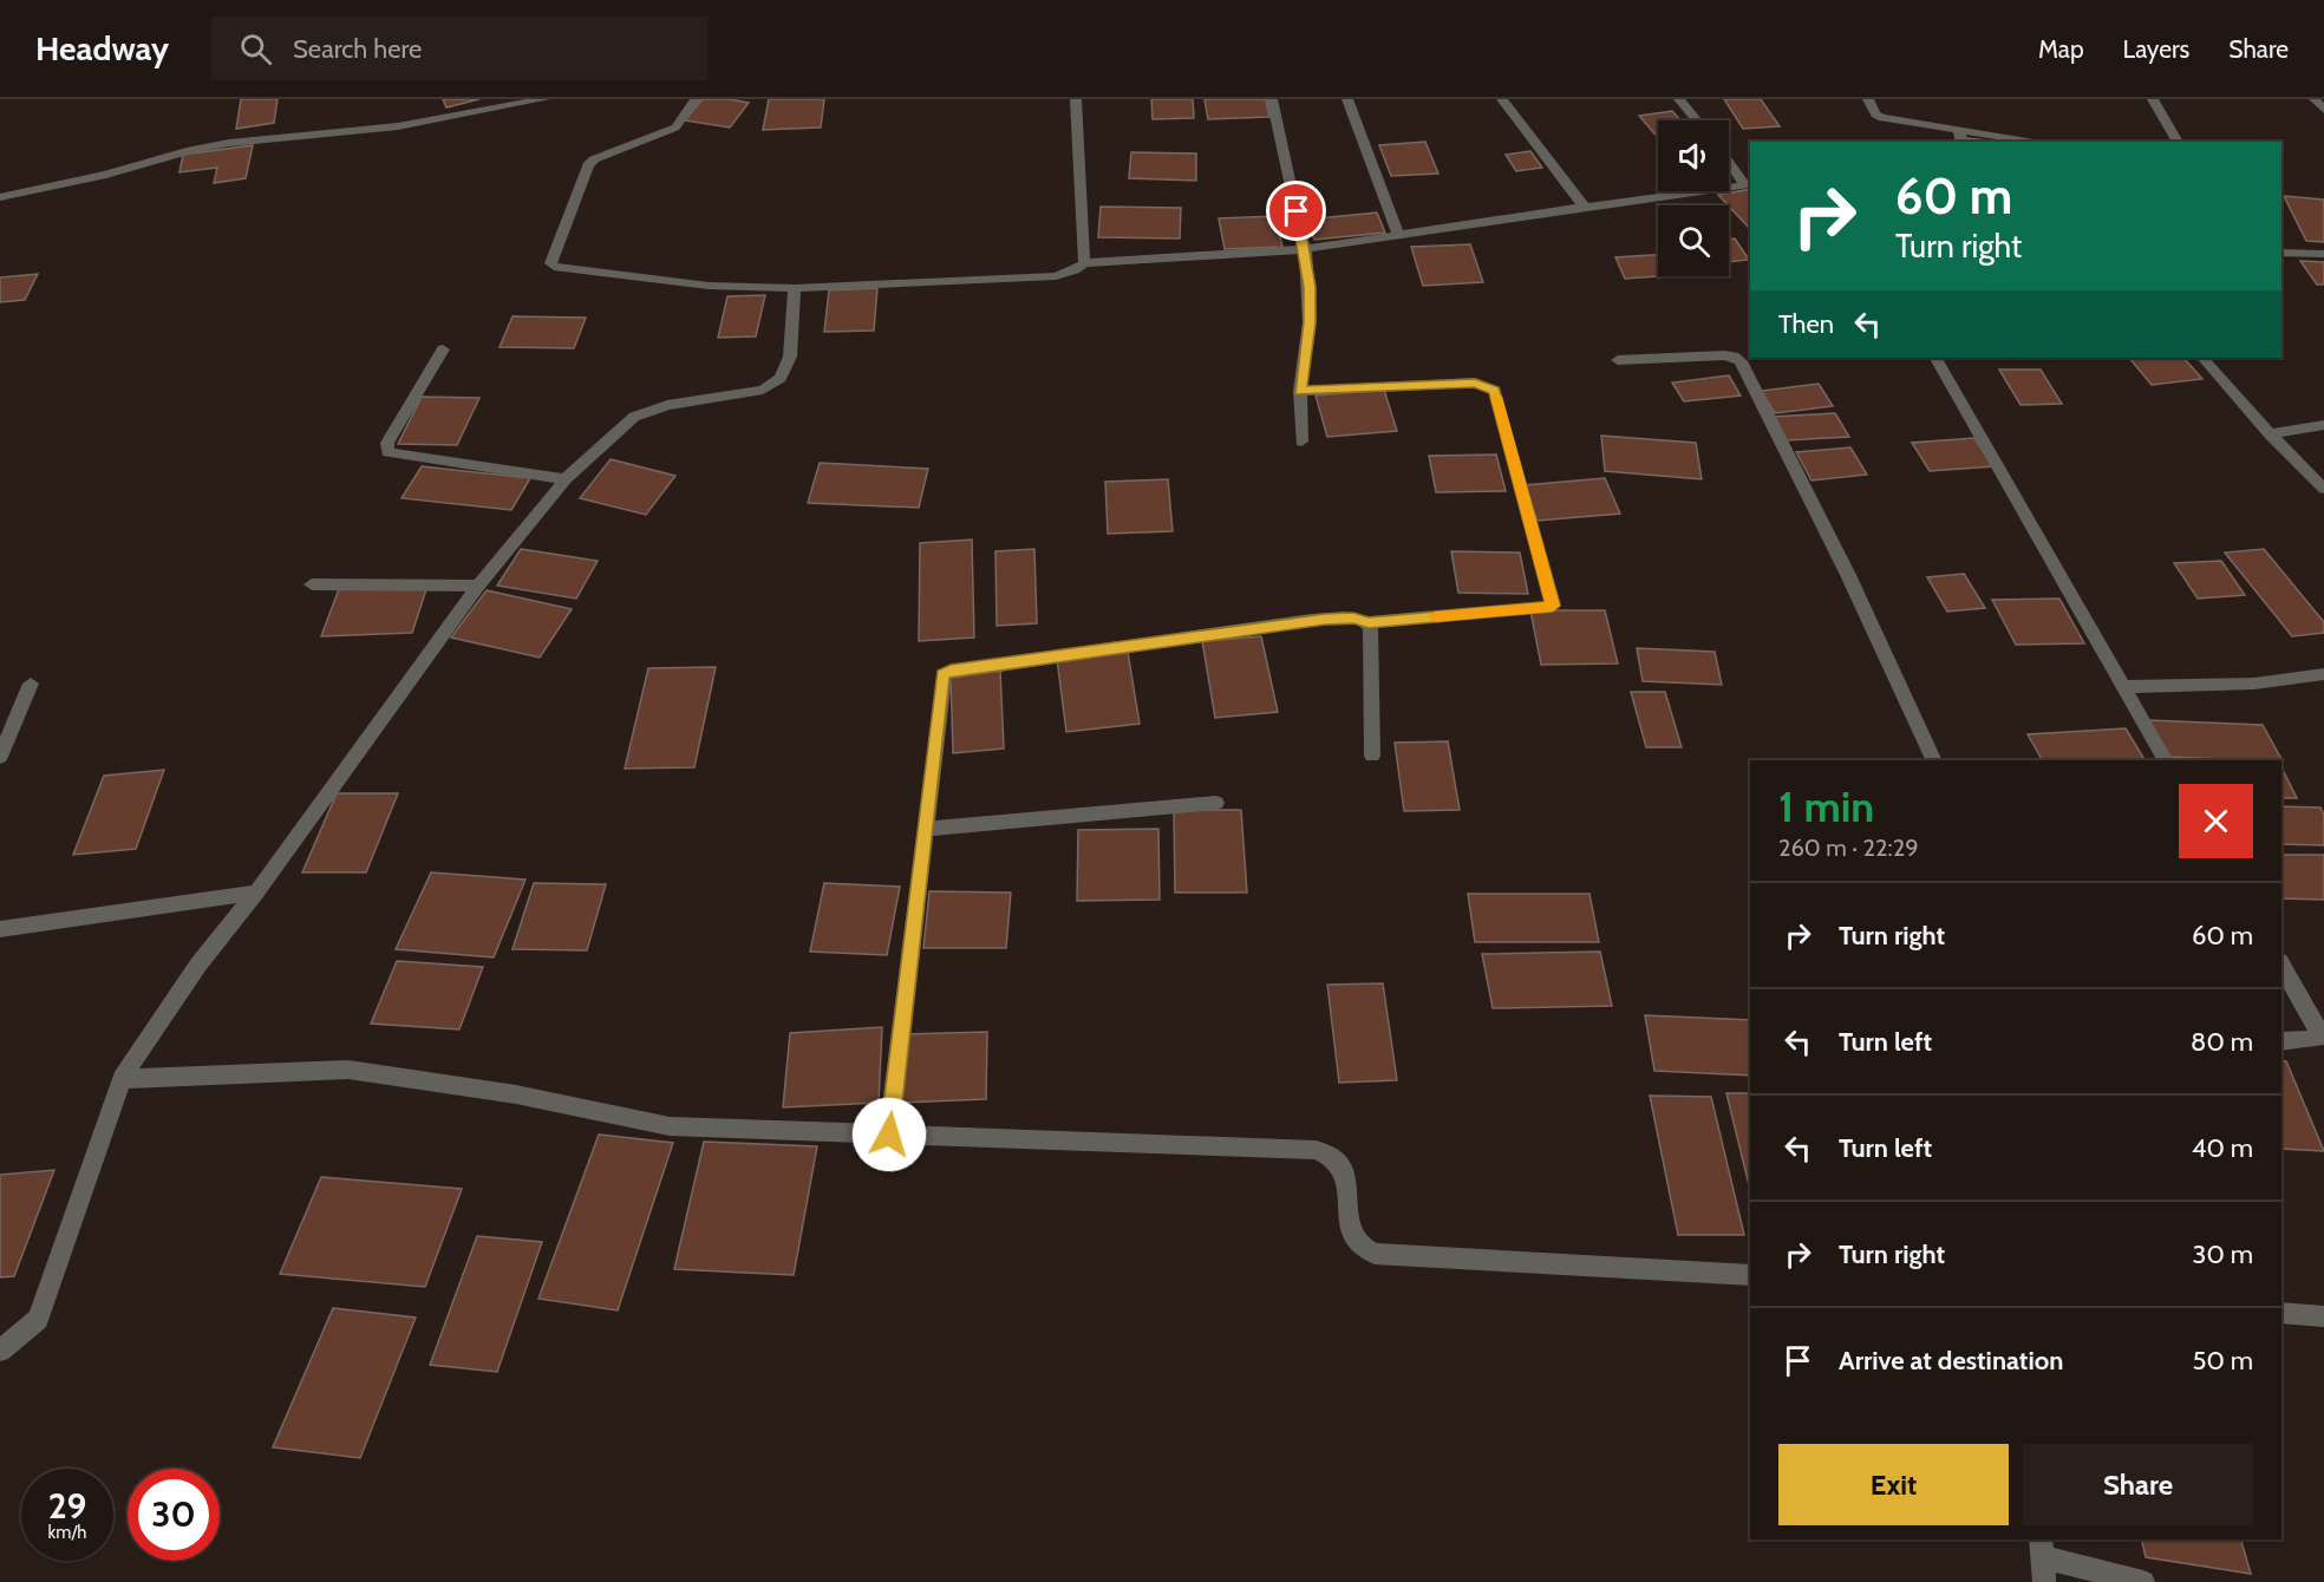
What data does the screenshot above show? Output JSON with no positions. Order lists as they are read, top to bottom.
{
  "page": {
    "header": "Headway",
    "search": "Search here",
    "nav": ["Map", "Layers", "Share"],
    "turn": ["60 m", "Turn right"],
    "then": "Then",
    "heading": ["1 min", "260 m · 22:29"],
    "list": [
      {
        "name": "Turn right",
        "value": "60 m"
      },
      {
        "name": "Turn left",
        "value": "80 m"
      },
      {
        "name": "Turn left",
        "value": "40 m"
      },
      {
        "name": "Turn right",
        "value": "30 m"
      },
      {
        "name": "Arrive at destination",
        "value": "50 m"
      }
    ],
    "buttons": ["Exit", "Share"],
    "speed": "29 km/h",
    "limit": "30"
  }
}
